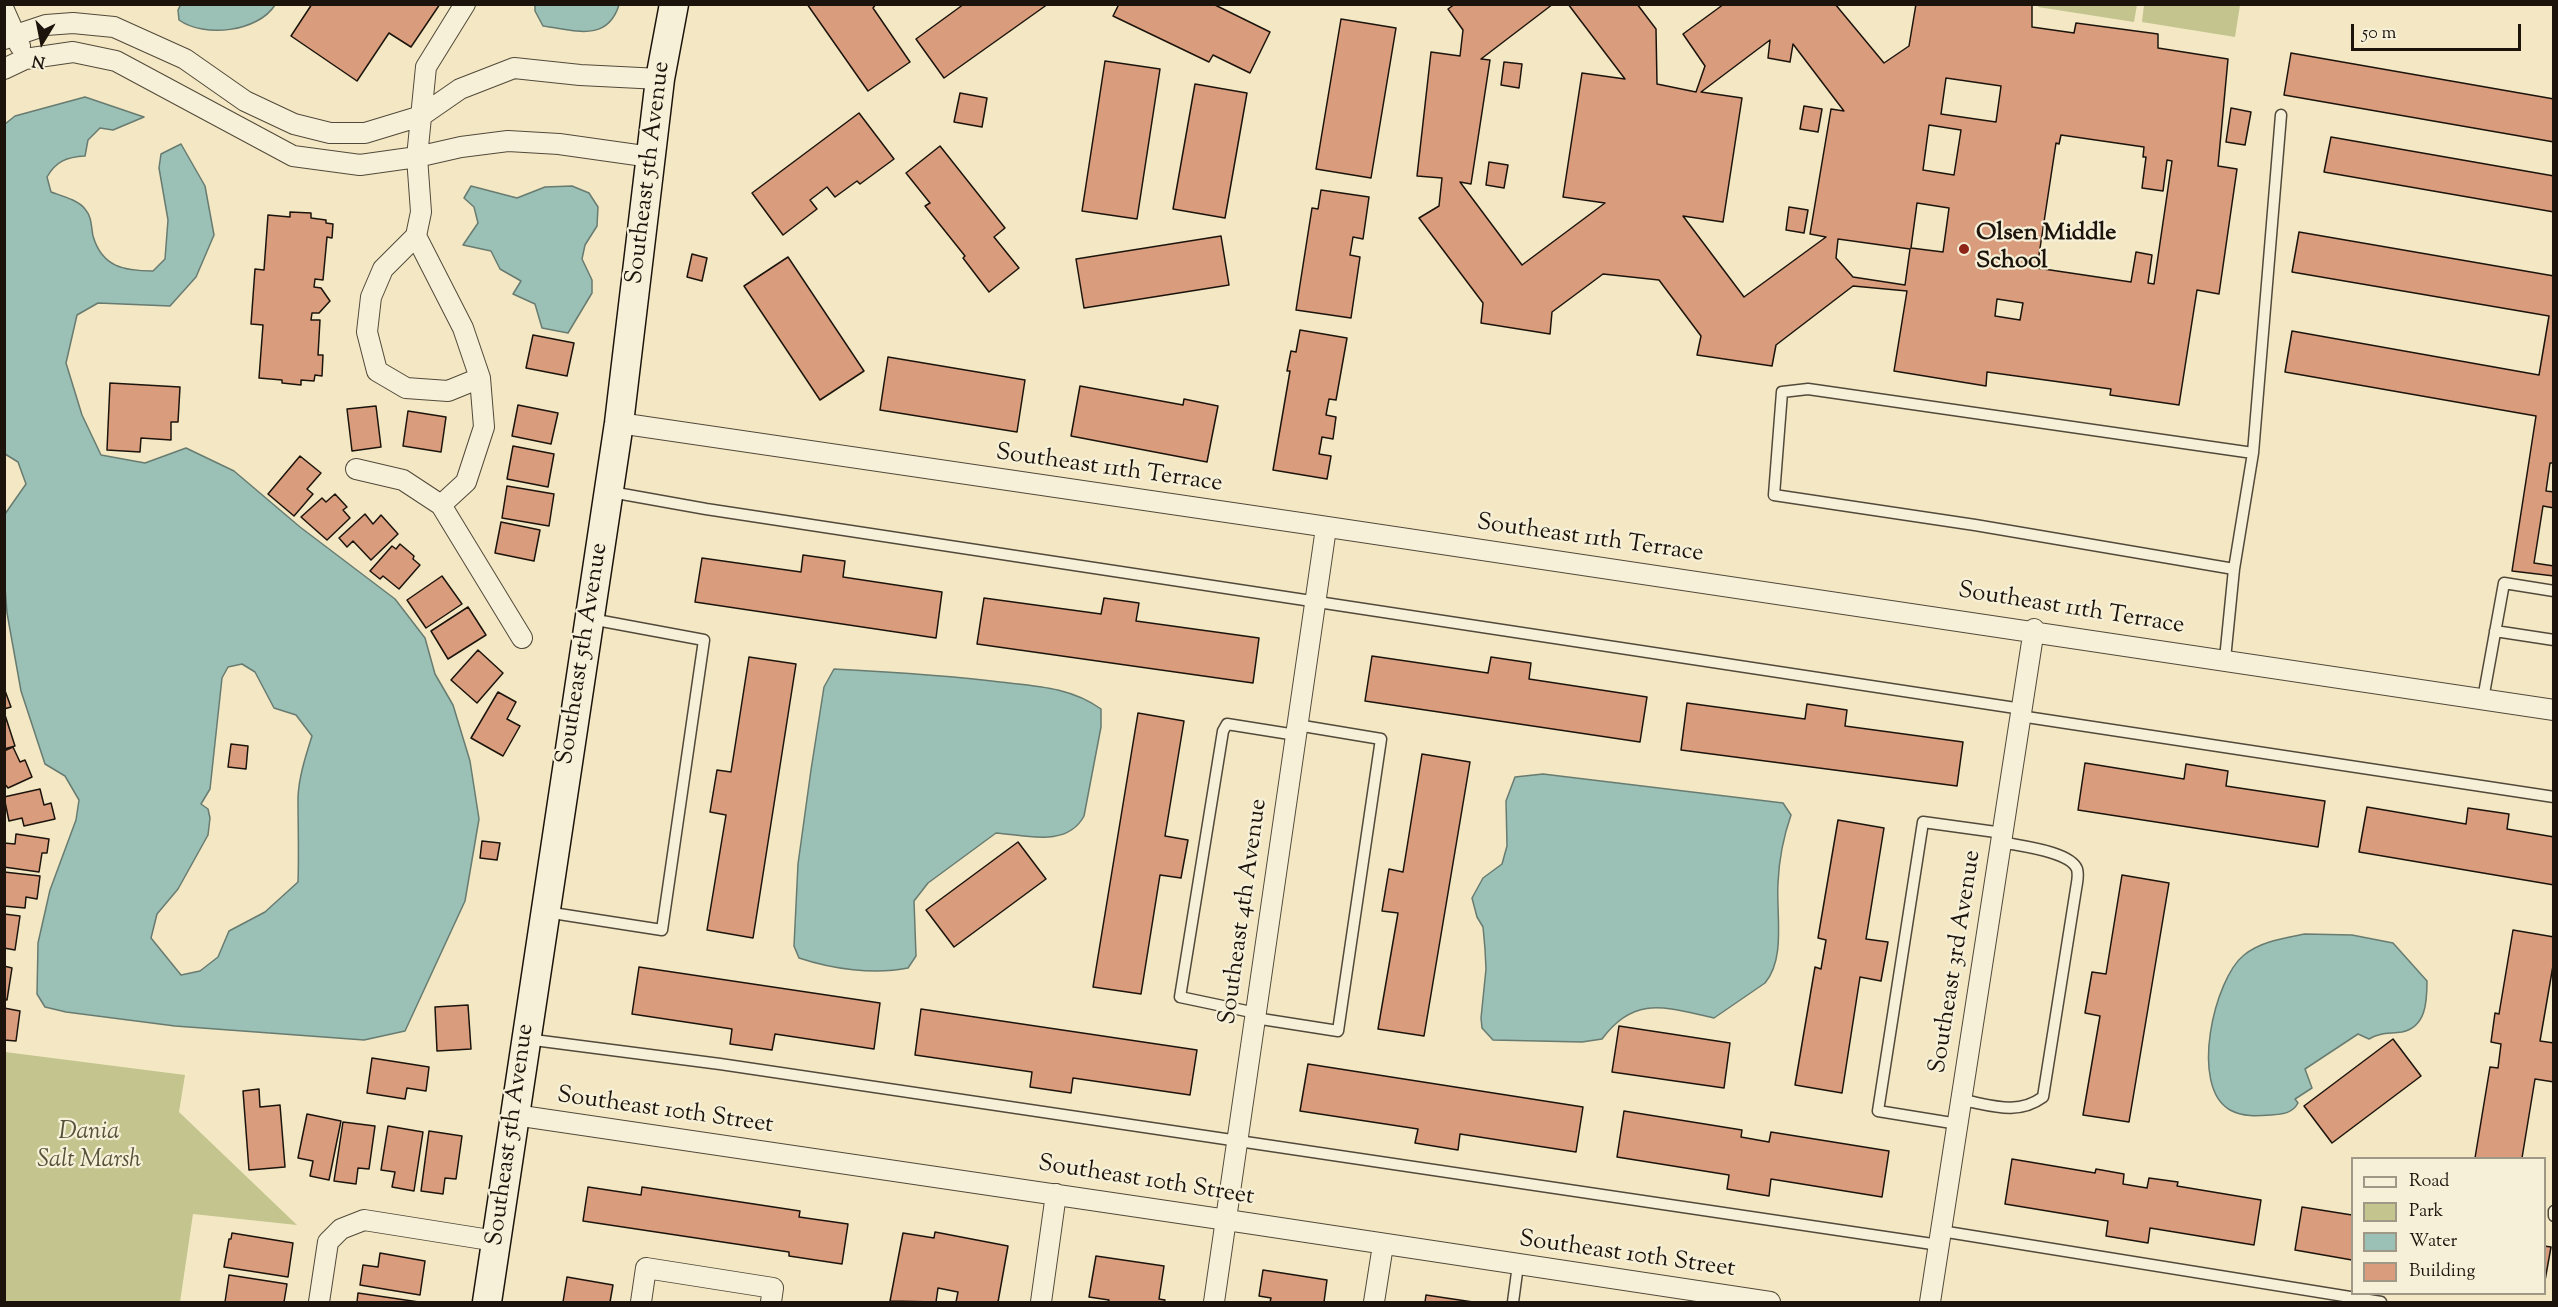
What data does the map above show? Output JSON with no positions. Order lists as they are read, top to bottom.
{
  "streets": {
    "street": [
      "Southeast 5th Avenue",
      "Southeast 11th Terrace",
      "Southeast 4th Avenue",
      "Southeast 3rd Avenue",
      "Southeast 10th Street"
    ]
  },
  "crossings": [
    ["Southeast 5th Avenue", "Southeast 11th Terrace"],
    ["Southeast 5th Avenue", "Southeast 10th Street"],
    ["Southeast 11th Terrace", "Southeast 4th Avenue"],
    ["Southeast 11th Terrace", "Southeast 3rd Avenue"],
    ["Southeast 4th Avenue", "Southeast 10th Street"]
  ],
  "parks": ["Dania Salt Marsh"],
  "places": ["Olsen Middle School"],
  "legend": [
    "Road",
    "Park",
    "Water",
    "Building"
  ],
  "scale_bar": "50 m",
  "north": "bottom"
}
